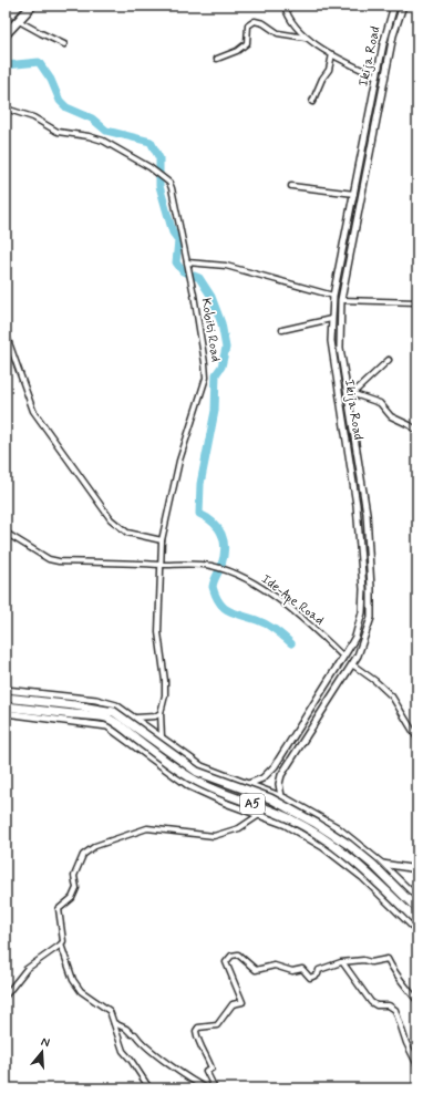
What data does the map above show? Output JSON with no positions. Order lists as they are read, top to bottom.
{
  "streets": {
    "main road": ["A5"],
    "street": ["Ikija Road", "Kobiti Road", "Ide-Ape Road"]
  },
  "crossings": [
    ["Ikija Road", "Ide-Ape Road"],
    ["Kobiti Road", "Ide-Ape Road"]
  ],
  "north": "top"
}
